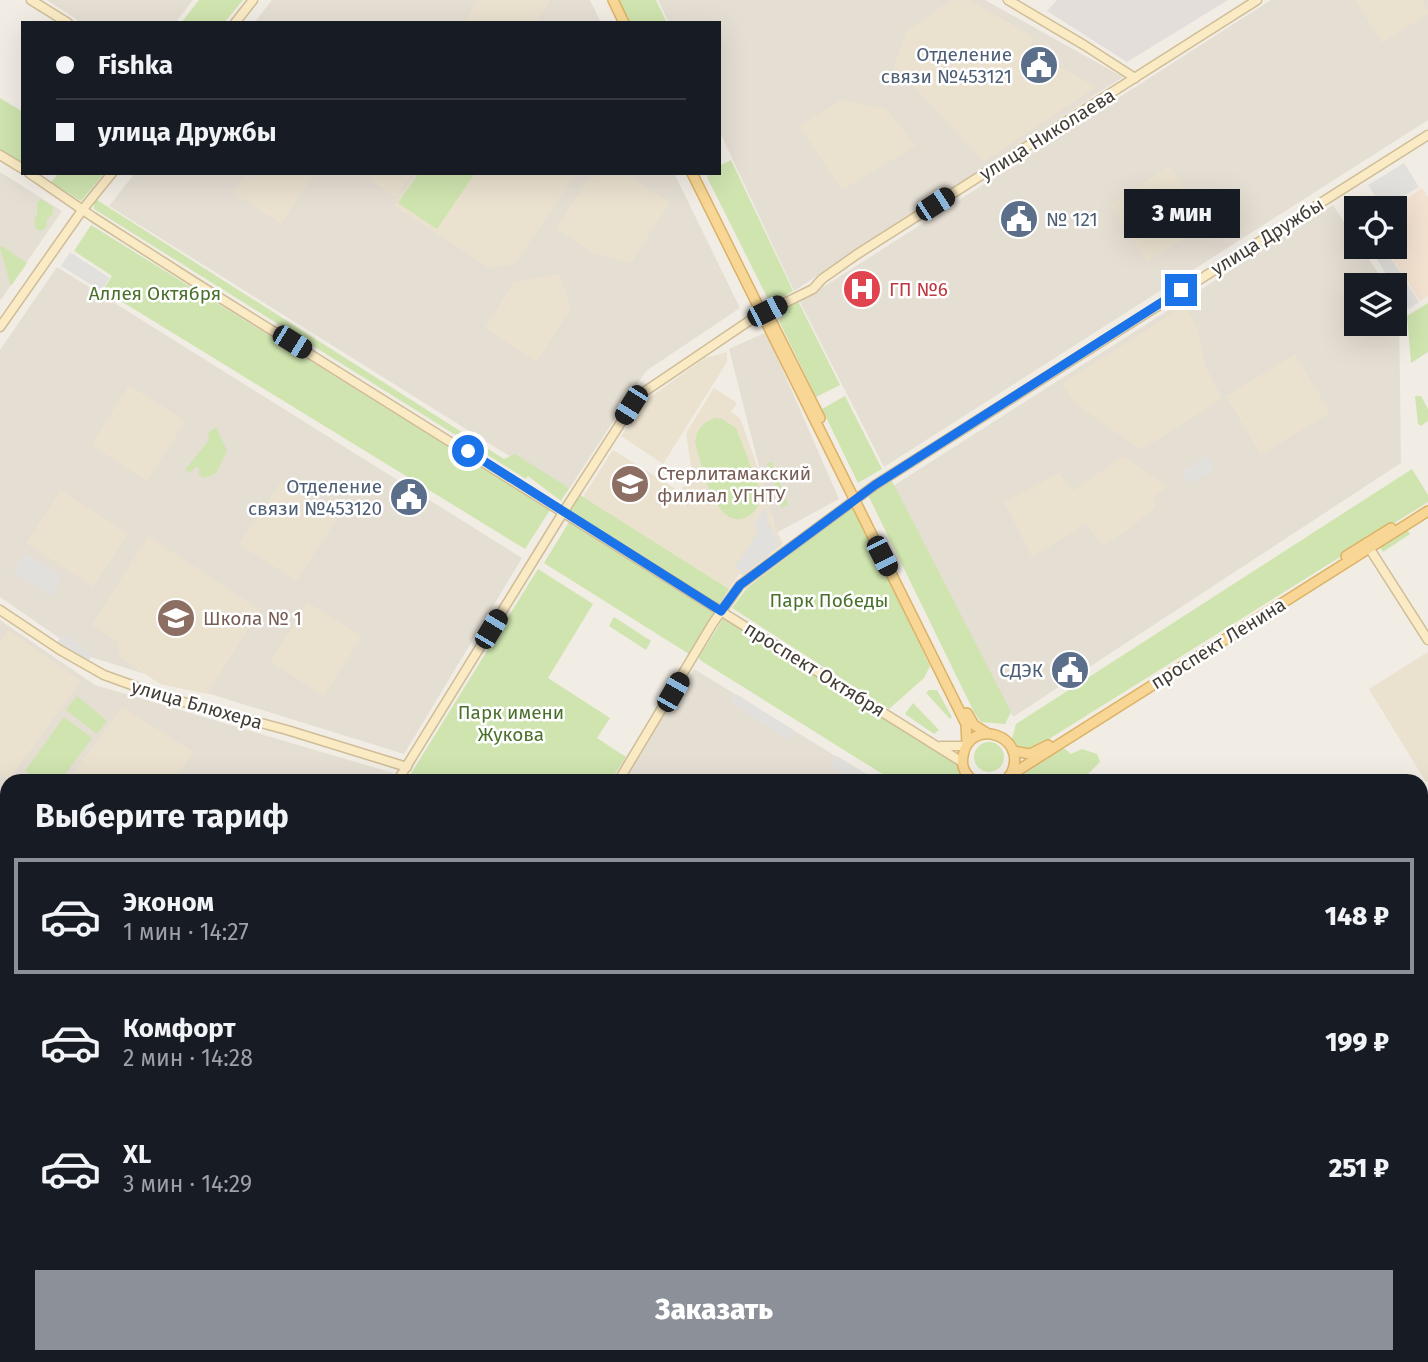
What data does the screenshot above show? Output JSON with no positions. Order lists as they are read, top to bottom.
{
  "streets": {
    "main road": [
      "улица Николаева",
      "улица Дружбы",
      "проспект Ленина",
      "проспект Октября",
      "улица Блюхера"
    ]
  },
  "crossings": [
    ["улица Николаева", "проспект Октября"],
    ["улица Николаева", "улица Блюхера"],
    ["улица Дружбы", "проспект Октября"]
  ],
  "parks": ["Аллея Октября", "Парк Победы", "Парк имени Жукова"],
  "places": {
    "public building": [
      "Отделение связи №453121",
      "№ 121",
      "Отделение связи №453120",
      "СДЭК"
    ],
    "hospital": ["ГП №6"],
    "school or university": ["Стерлитамакский филиал УГНТУ", "Школа № 1"]
  },
  "page": {
    "banner": ["Fishka", "улица Дружбы"],
    "bubble": "3 мин",
    "heading": "Выберите тариф",
    "list": [
      {
        "name": "Эконом",
        "note": "1 мин · 14:27",
        "value": "148 ₽"
      },
      {
        "name": "Комфорт",
        "note": "2 мин · 14:28",
        "value": "199 ₽"
      },
      {
        "name": "XL",
        "note": "3 мин · 14:29",
        "value": "251 ₽"
      }
    ],
    "buttons": "Заказать"
  }
}
